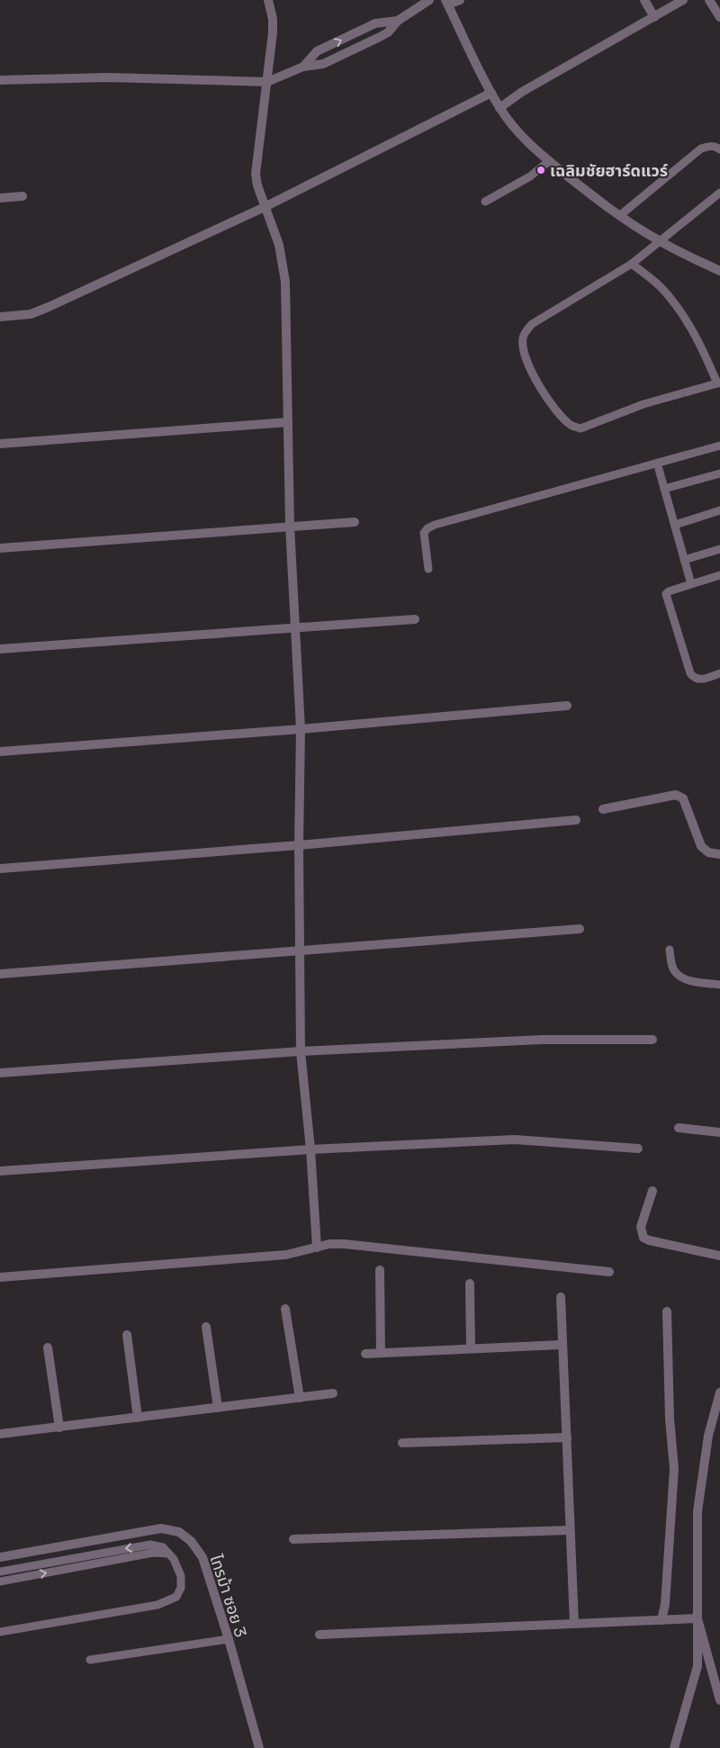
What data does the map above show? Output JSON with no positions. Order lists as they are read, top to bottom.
{
  "streets": {
    "street": ["ไทรม้า ซอย 3"]
  },
  "places": ["เฉลิมชัยฮาร์ดแวร์"]
}
